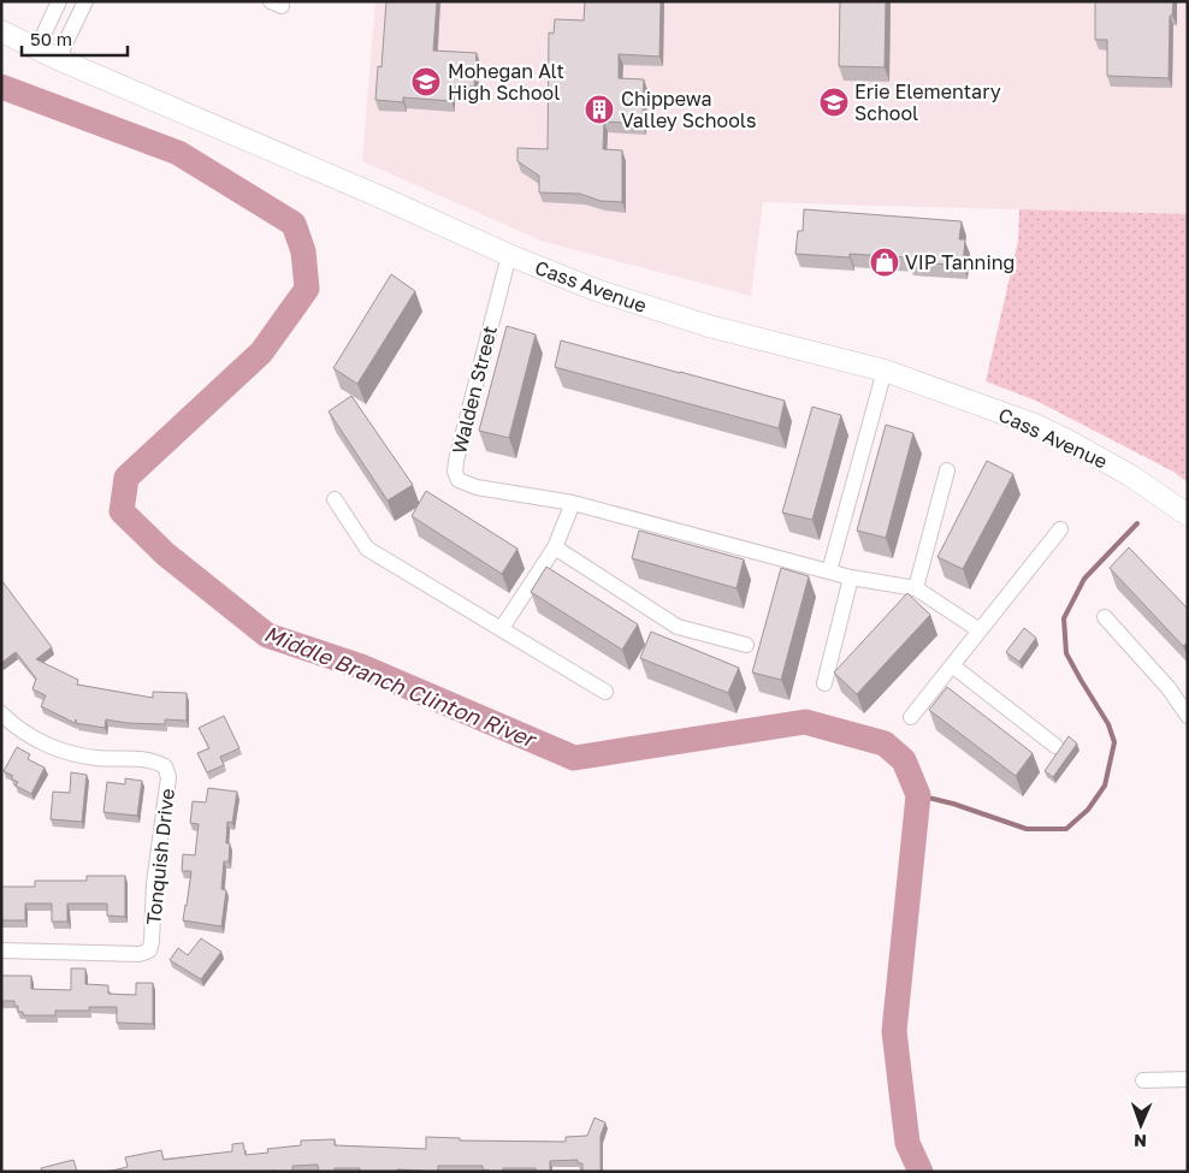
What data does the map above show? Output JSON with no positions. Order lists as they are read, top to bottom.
{
  "streets": {
    "main road": ["Cass Avenue"],
    "street": ["Walden Street", "Tonquish Drive"]
  },
  "crossings": [
    ["Cass Avenue", "Walden Street"]
  ],
  "water": ["Middle Branch Clinton River"],
  "places": {
    "school or university": ["Mohegan Alt High School", "Erie Elementary School"],
    "building": ["Chippewa Valley Schools"],
    "shop": ["VIP Tanning"]
  },
  "scale_bar": "50 m",
  "north": "bottom"
}
